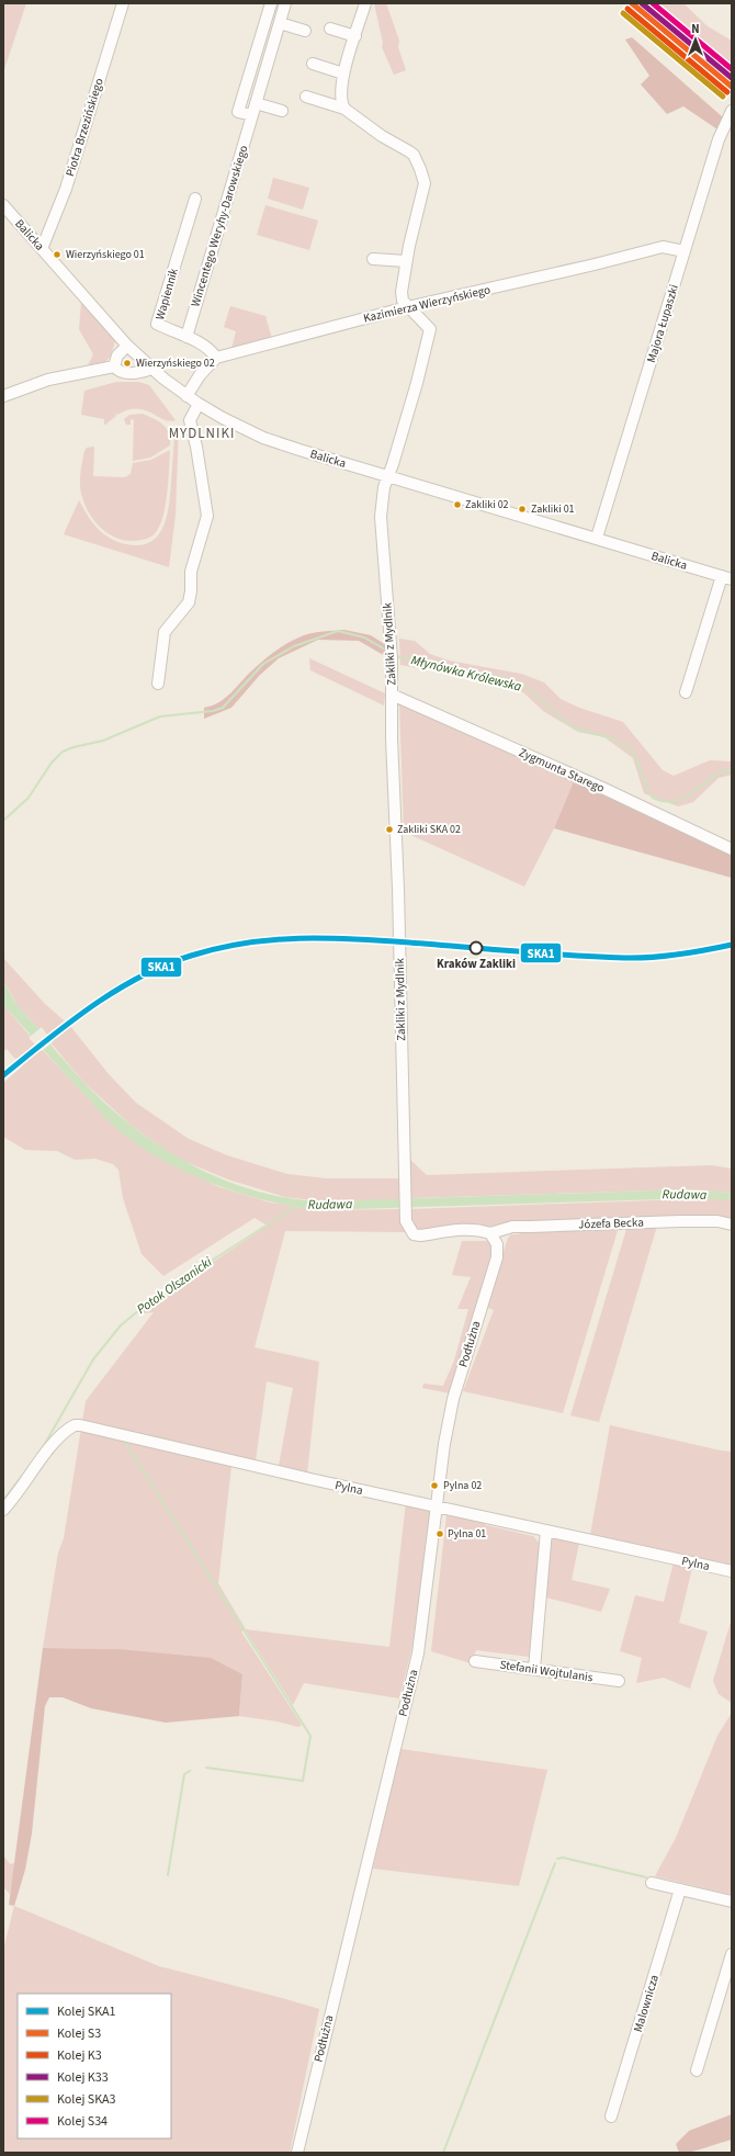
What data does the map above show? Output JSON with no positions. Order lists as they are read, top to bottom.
{
  "streets": {
    "street": [
      "Piotra Brzezińskiego",
      "Wincentego Weryhy-Darowskiego",
      "Balicka",
      "Wapiennik",
      "Kazimierza Wierzyńskiego",
      "Majora Łupaszki",
      "Zakliki z Mydlnik",
      "Zygmunta Starego",
      "Józefa Becka",
      "Podłużna",
      "Pylna",
      "Stefanii Wojtulanis",
      "Malownicza"
    ]
  },
  "crossings": [
    ["Piotra Brzezińskiego", "Balicka"],
    ["Wincentego Weryhy-Darowskiego", "Wapiennik"],
    ["Balicka", "Majora Łupaszki"],
    ["Balicka", "Zakliki z Mydlnik"],
    ["Wapiennik", "Kazimierza Wierzyńskiego"],
    ["Kazimierza Wierzyńskiego", "Majora Łupaszki"],
    ["Kazimierza Wierzyńskiego", "Zakliki z Mydlnik"],
    ["Zakliki z Mydlnik", "Zygmunta Starego"],
    ["Zakliki z Mydlnik", "Józefa Becka"],
    ["Zakliki z Mydlnik", "Podłużna"],
    ["Józefa Becka", "Podłużna"],
    ["Podłużna", "Pylna"]
  ],
  "districts": ["MYDLNIKI"],
  "water": ["Młynówka Królewska", "Rudawa", "Potok Olszanicki"],
  "places": [
    "Wierzyńskiego 01",
    "Wierzyńskiego 02",
    "Zakliki 02",
    "Zakliki 01",
    "Zakliki SKA 02",
    "Kraków Zakliki",
    "Pylna 02",
    "Pylna 01"
  ],
  "lines": [
    "rail line S3",
    "rail line K33",
    "rail line S34",
    "rail line K3",
    "rail line SKA3",
    "rail line SKA1"
  ],
  "legend": [
    "Kolej SKA1",
    "Kolej S3",
    "Kolej K3",
    "Kolej K33",
    "Kolej SKA3",
    "Kolej S34"
  ],
  "north": "top"
}
